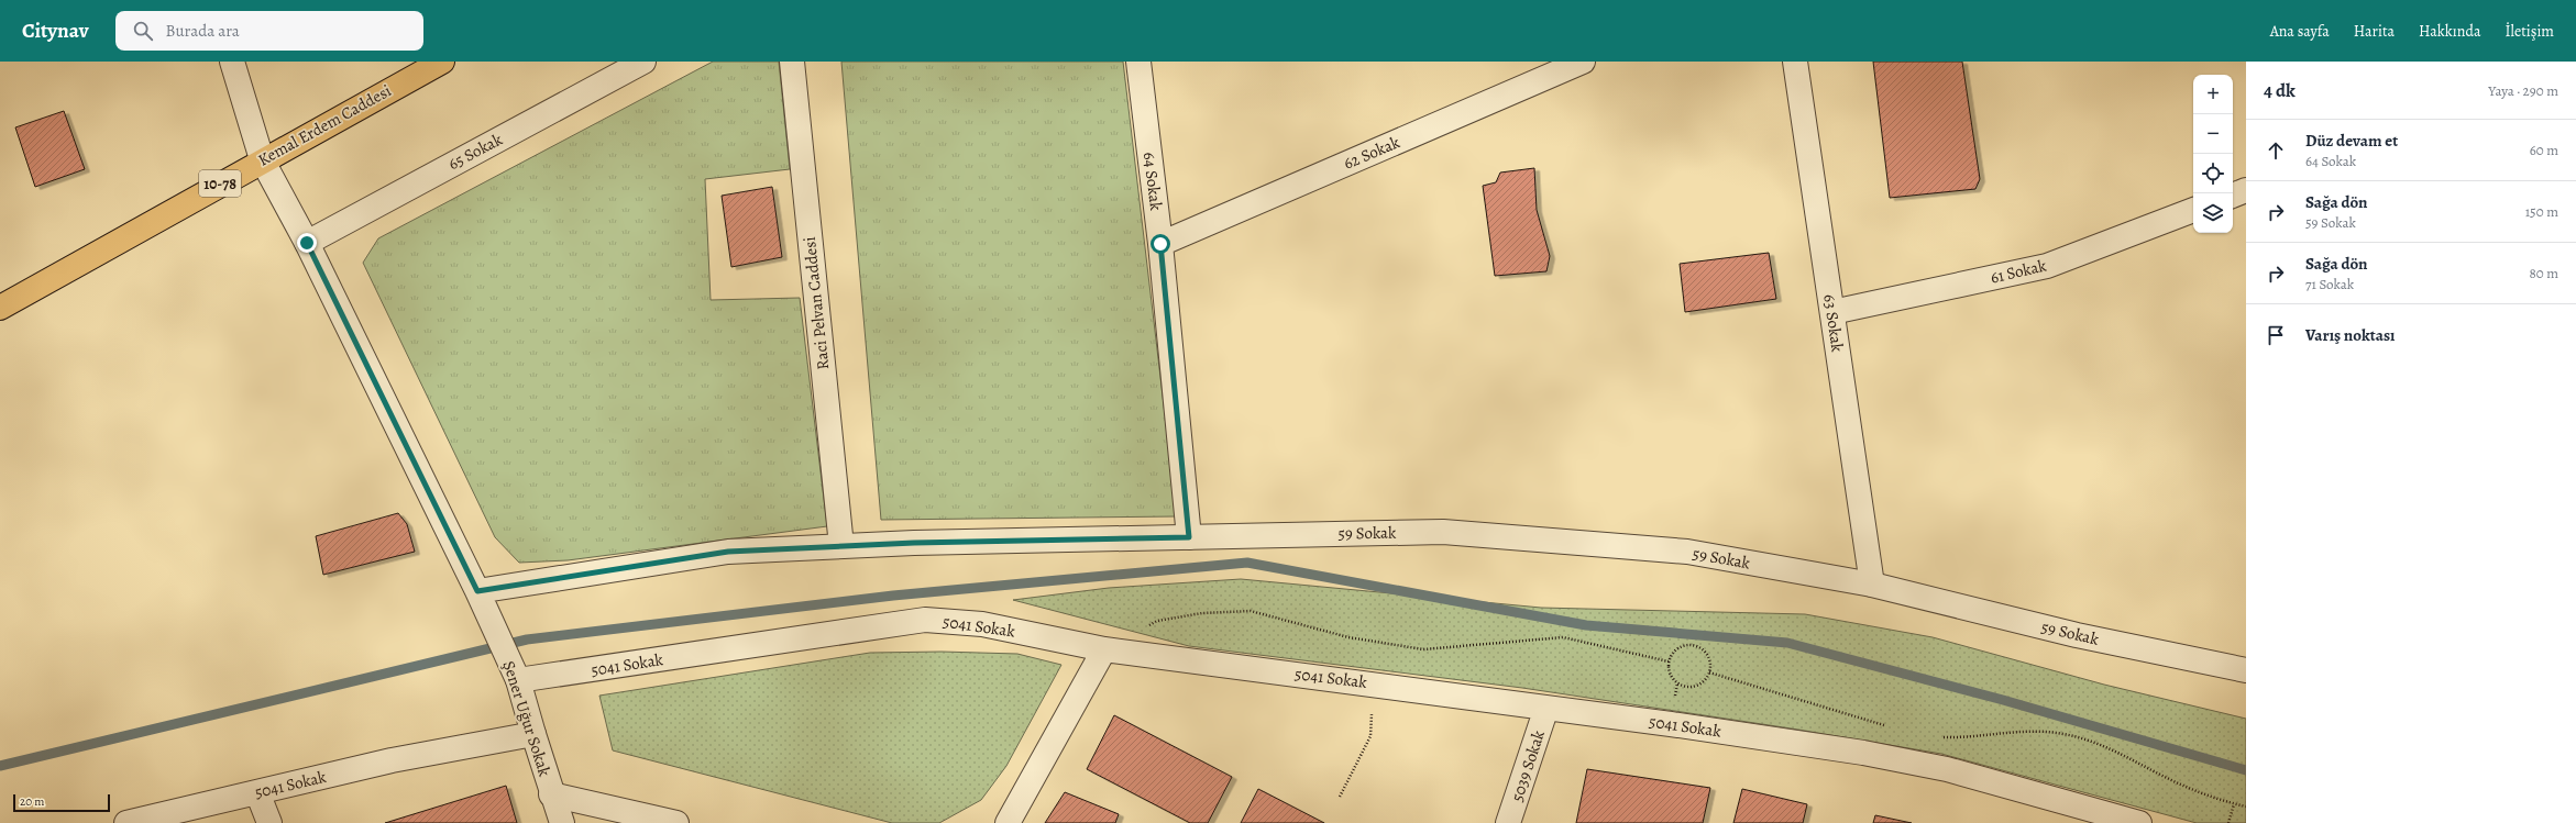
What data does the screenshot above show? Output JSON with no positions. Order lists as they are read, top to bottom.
{
  "streets": {
    "main road": ["Kemal Erdem Caddesi", "10-78"],
    "street": [
      "65 Sokak",
      "62 Sokak",
      "64 Sokak",
      "61 Sokak",
      "Raci Pelvan Caddesi",
      "63 Sokak",
      "59 Sokak",
      "5041 Sokak",
      "Şener Uğur Sokak",
      "5039 Sokak"
    ]
  },
  "crossings": [
    ["Kemal Erdem Caddesi", "Şener Uğur Sokak"],
    ["65 Sokak", "Şener Uğur Sokak"],
    ["62 Sokak", "64 Sokak"],
    ["64 Sokak", "59 Sokak"],
    ["61 Sokak", "63 Sokak"],
    ["Raci Pelvan Caddesi", "59 Sokak"],
    ["63 Sokak", "59 Sokak"],
    ["59 Sokak", "Şener Uğur Sokak"],
    ["5041 Sokak", "Şener Uğur Sokak"],
    ["5041 Sokak", "5039 Sokak"]
  ],
  "scale_bar": "20 m",
  "page": {
    "header": "Citynav",
    "search": "Burada ara",
    "nav": [
      "Ana sayfa",
      "Harita",
      "Hakkında",
      "İletişim"
    ],
    "heading": ["4 dk", "Yaya · 290 m"],
    "map_buttons": ["+", "−"],
    "list": [
      ["Düz devam et", "64 Sokak", "60 m"],
      ["Sağa dön", "59 Sokak", "150 m"],
      ["Sağa dön", "71 Sokak", "80 m"],
      "Varış noktası"
    ],
    "scale": "20 m"
  }
}
